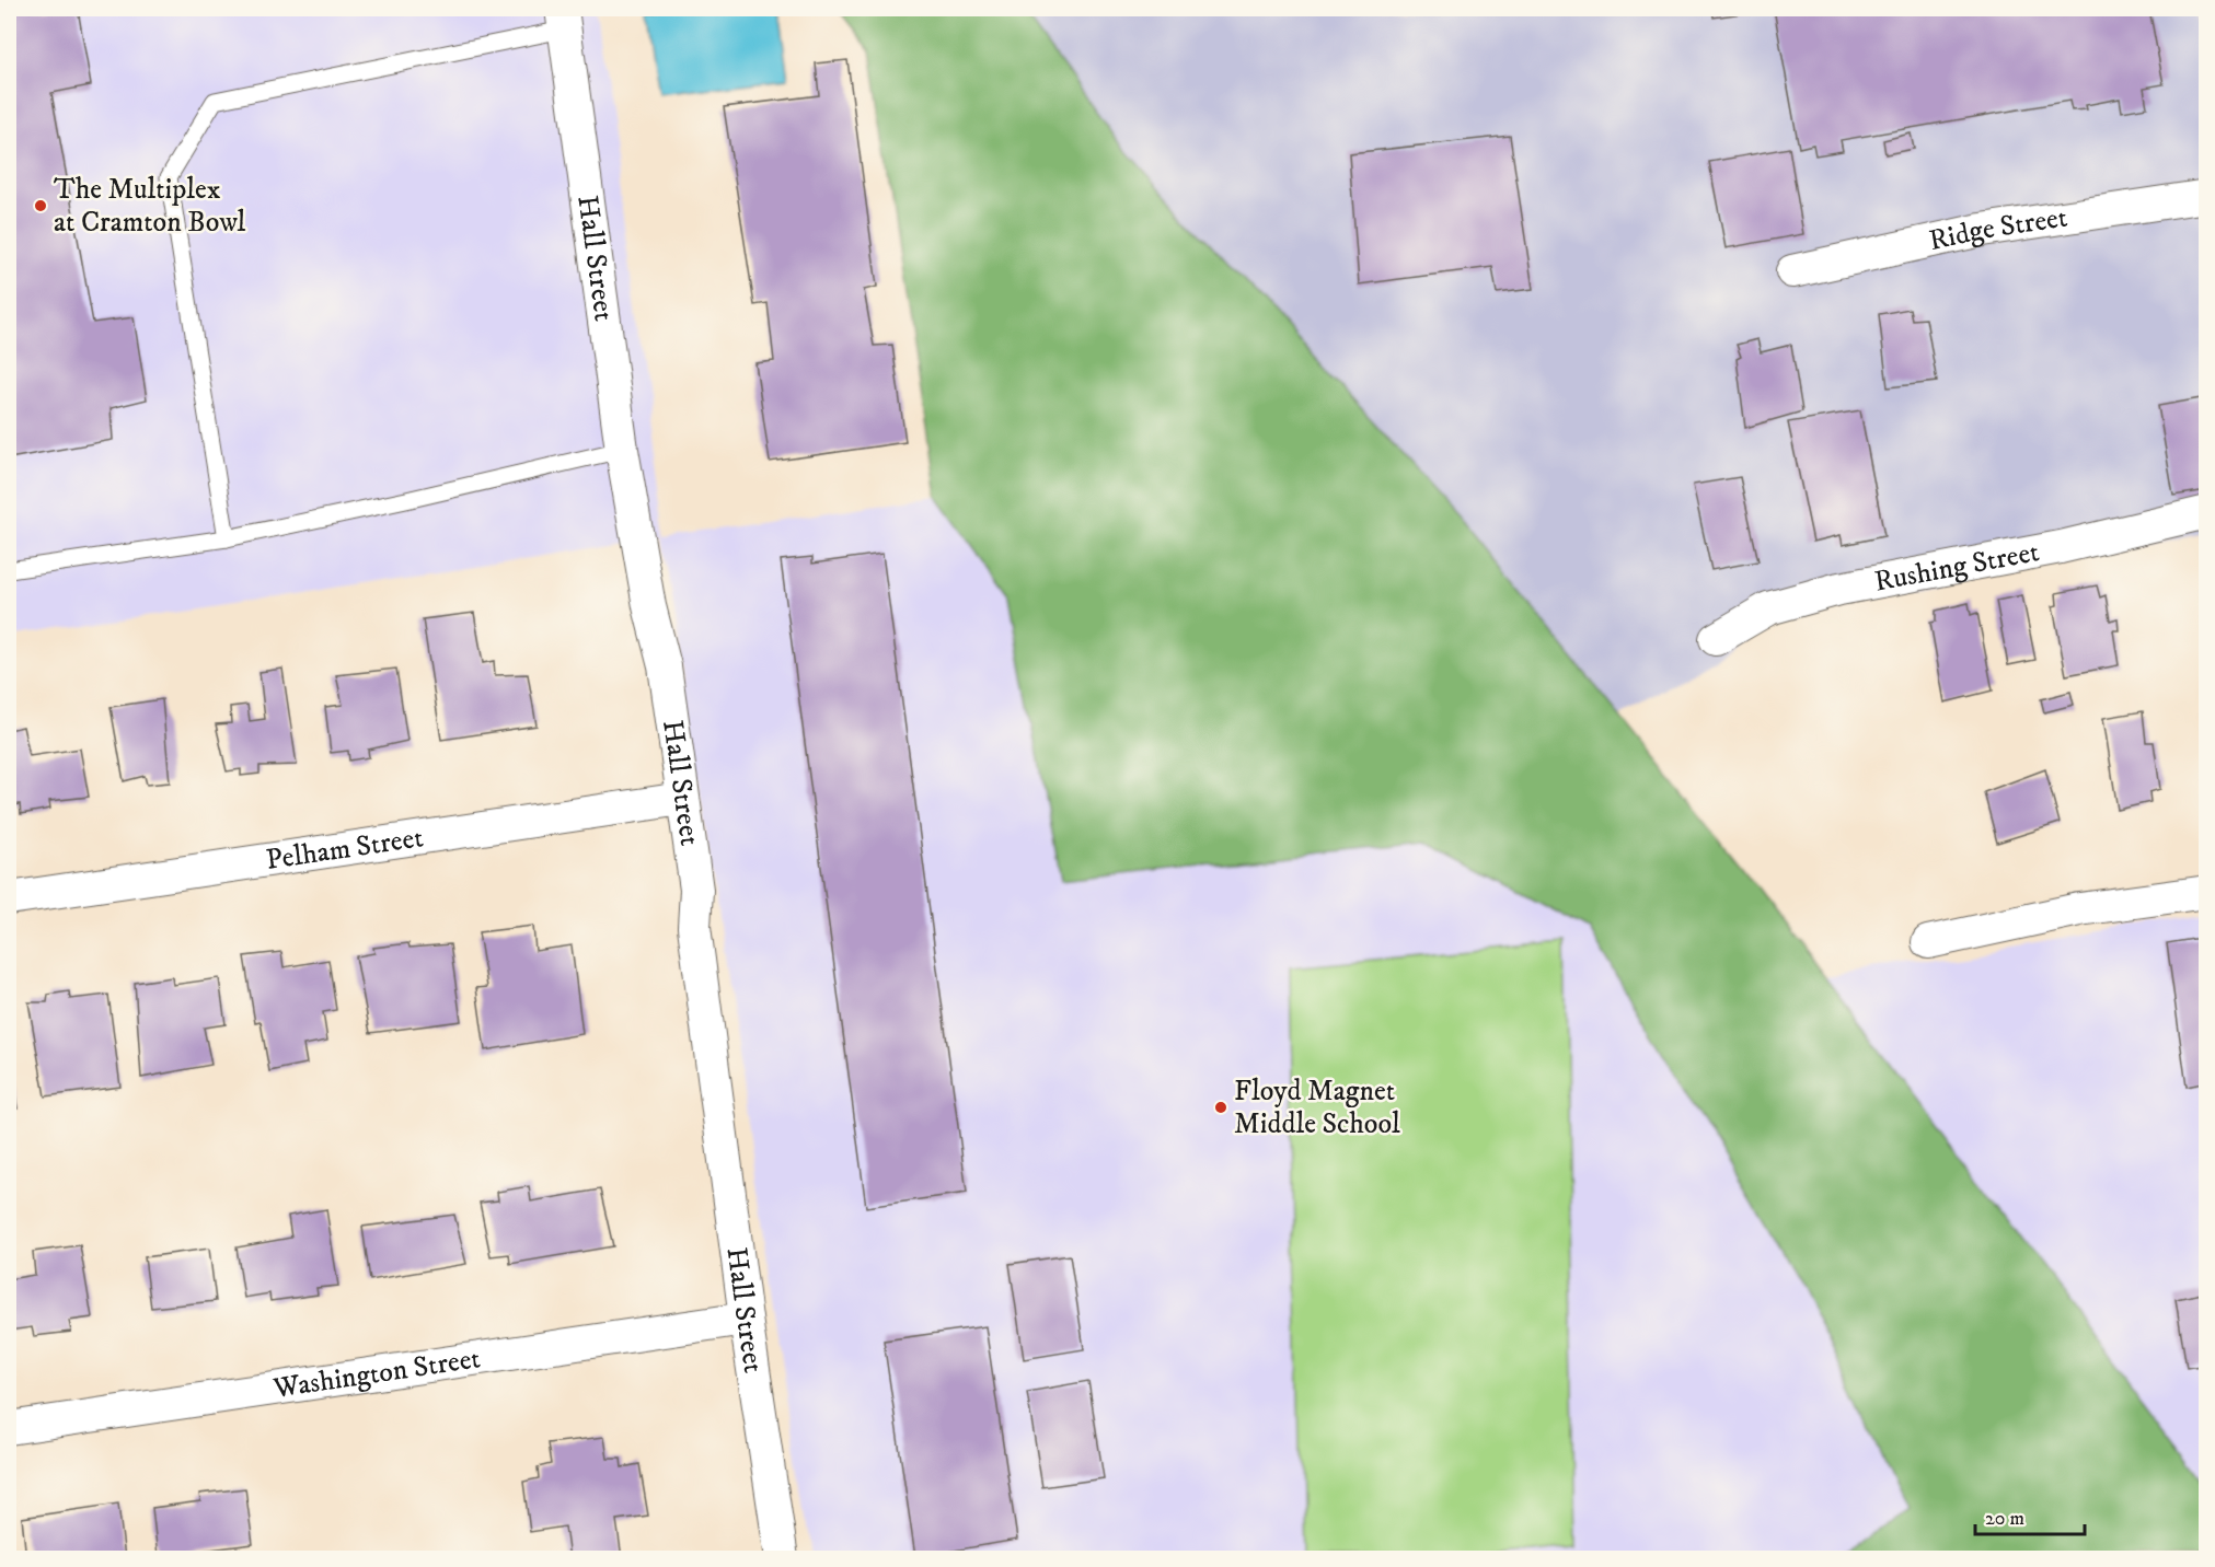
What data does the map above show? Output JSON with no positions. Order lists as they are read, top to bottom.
{
  "streets": {
    "street": [
      "Ridge Street",
      "Hall Street",
      "Rushing Street",
      "Pelham Street",
      "Washington Street"
    ]
  },
  "crossings": [
    ["Hall Street", "Pelham Street"],
    ["Hall Street", "Washington Street"]
  ],
  "places": ["The Multiplex at Cramton Bowl", "Floyd Magnet Middle School"],
  "scale_bar": "20 m"
}
